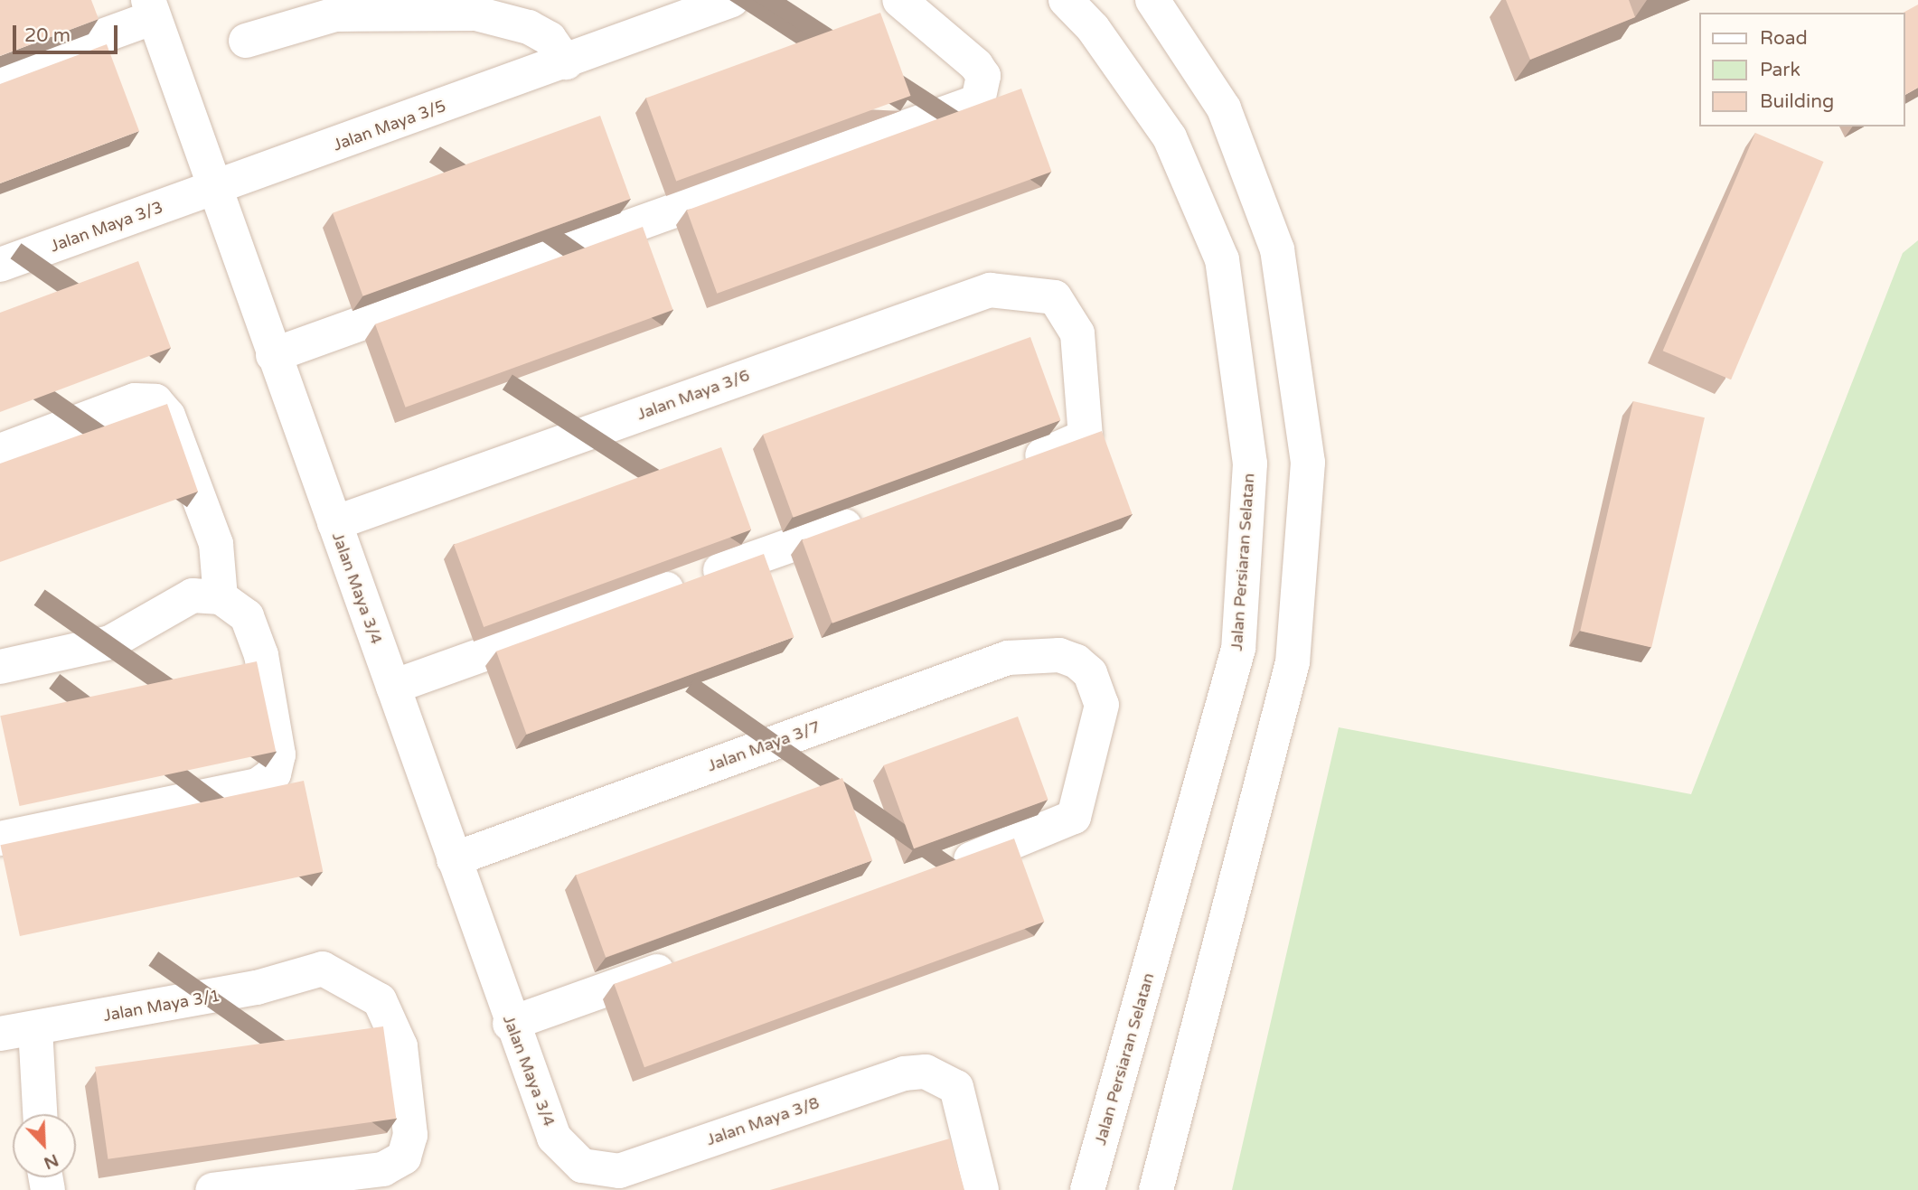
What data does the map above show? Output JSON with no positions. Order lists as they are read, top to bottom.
{
  "streets": {
    "street": [
      "Jalan Maya 3/5",
      "Jalan Maya 3/3",
      "Jalan Maya 3/6",
      "Jalan Persiaran Selatan",
      "Jalan Maya 3/4",
      "Jalan Maya 3/7",
      "Jalan Maya 3/1",
      "Jalan Maya 3/8"
    ]
  },
  "crossings": [
    ["Jalan Maya 3/5", "Jalan Maya 3/3"],
    ["Jalan Maya 3/5", "Jalan Maya 3/4"],
    ["Jalan Maya 3/3", "Jalan Maya 3/4"],
    ["Jalan Maya 3/6", "Jalan Maya 3/4"],
    ["Jalan Maya 3/4", "Jalan Maya 3/7"],
    ["Jalan Maya 3/4", "Jalan Maya 3/8"]
  ],
  "legend": ["Road", "Park", "Building"],
  "scale_bar": "20 m",
  "north": "bottom right"
}
